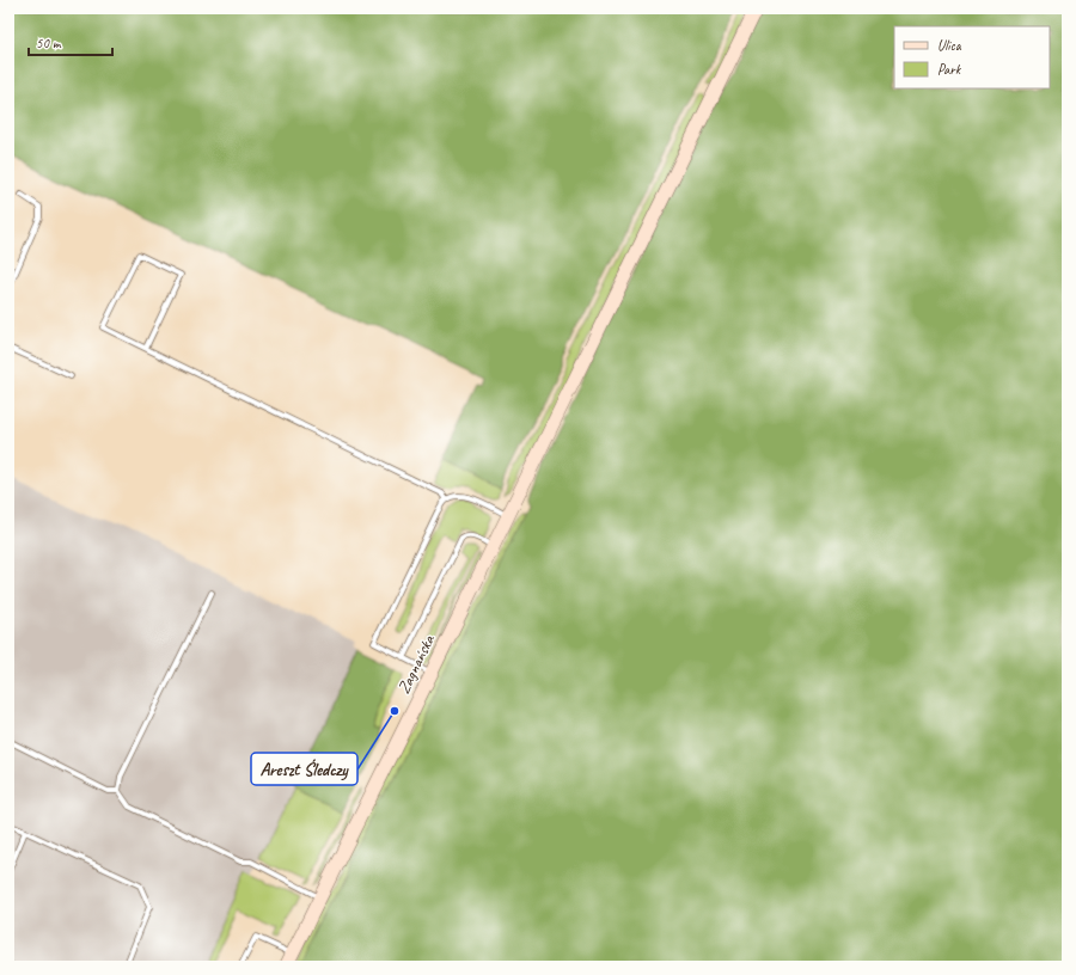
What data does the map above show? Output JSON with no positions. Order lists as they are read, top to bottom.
{
  "streets": {
    "street": ["Zagnańska"]
  },
  "places": ["Areszt Śledczy"],
  "legend": ["Ulica", "Park"],
  "scale_bar": "50 m"
}
